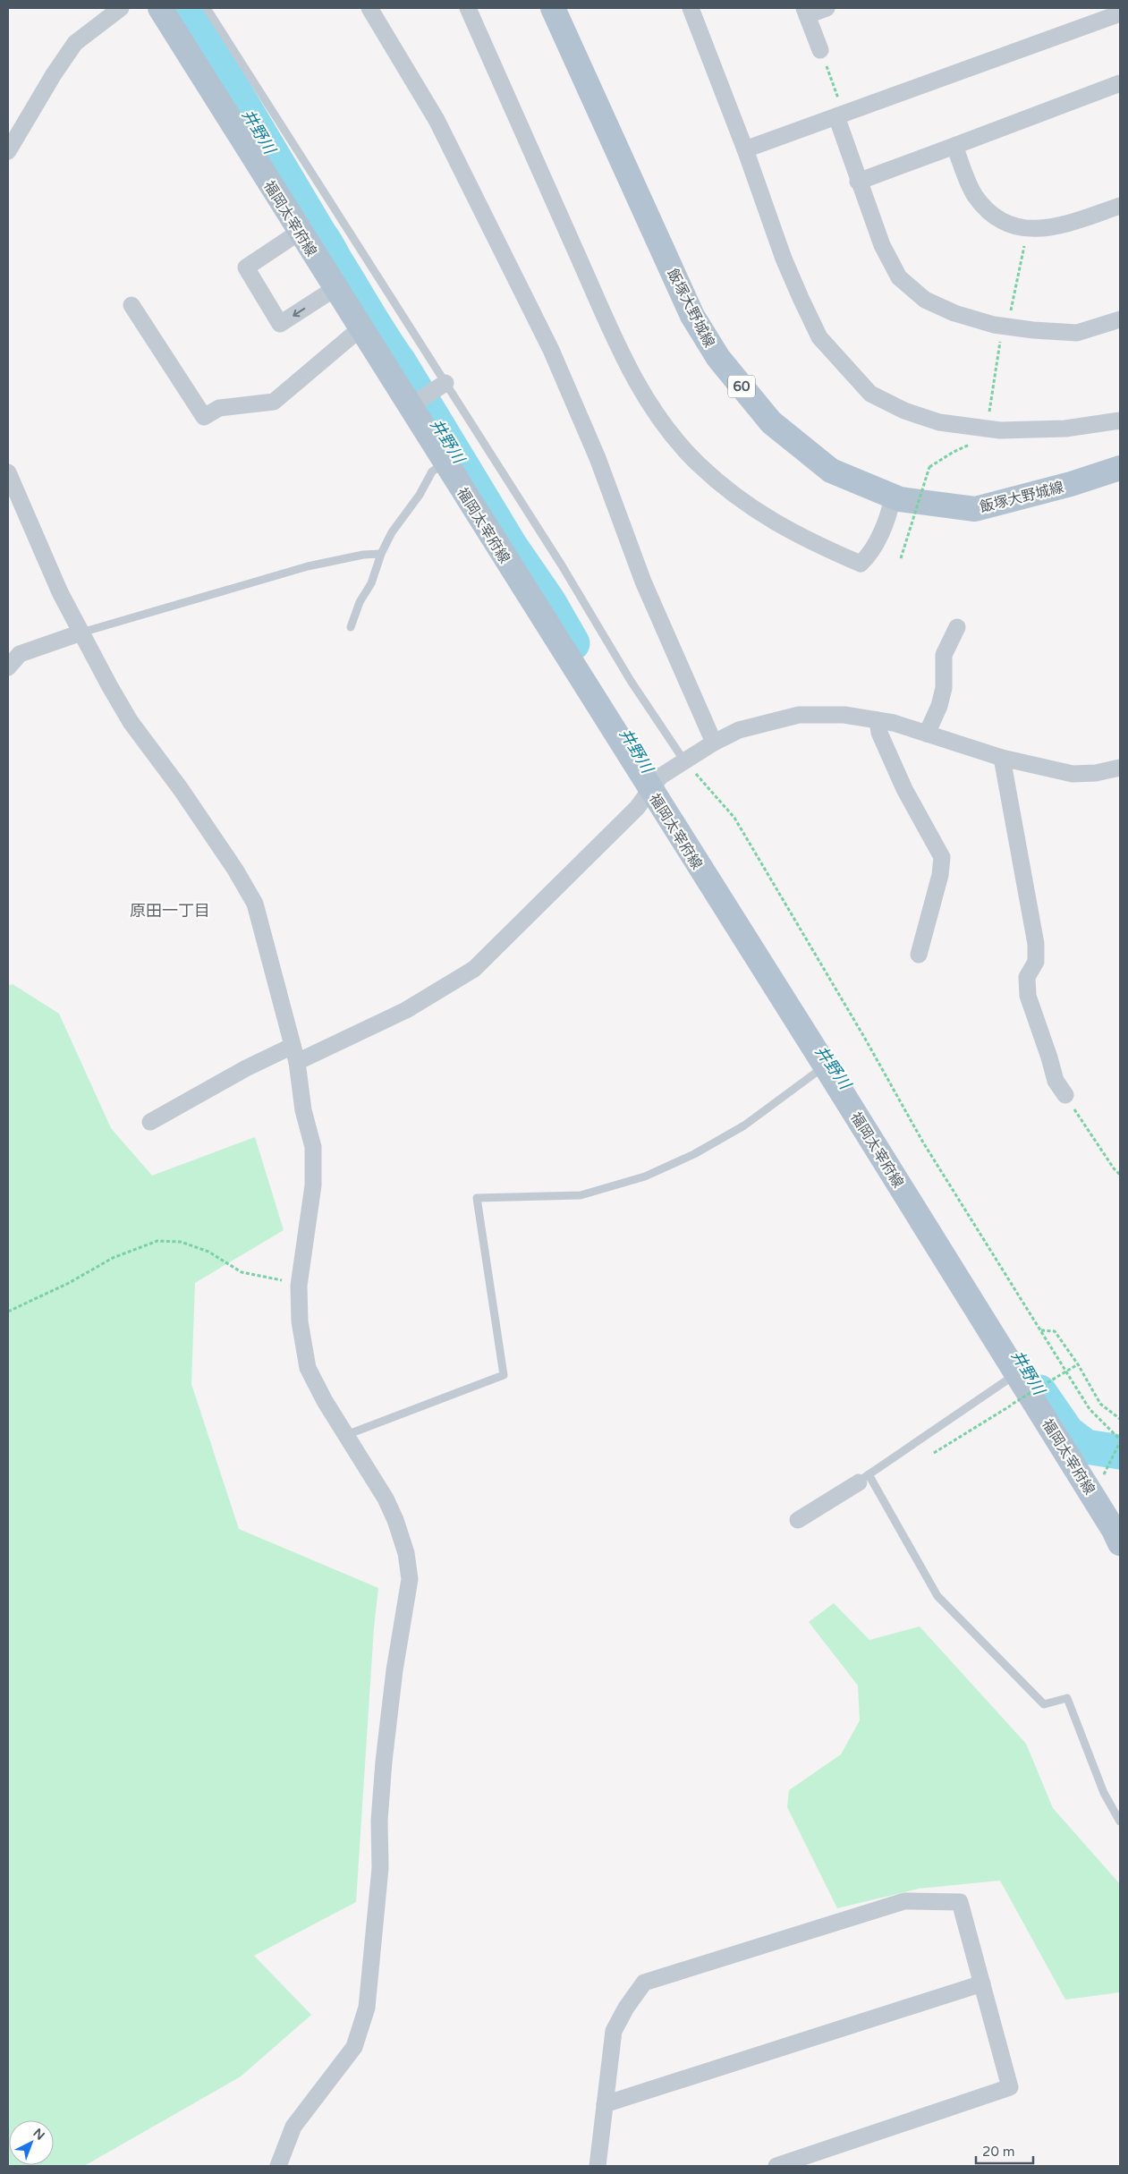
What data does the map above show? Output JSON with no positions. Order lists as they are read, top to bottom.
{
  "streets": {
    "main road": ["福岡太宰府線", "飯塚大野城線", "60"]
  },
  "districts": ["原田一丁目"],
  "water": ["井野川"],
  "scale_bar": "20 m",
  "north": "top right"
}
